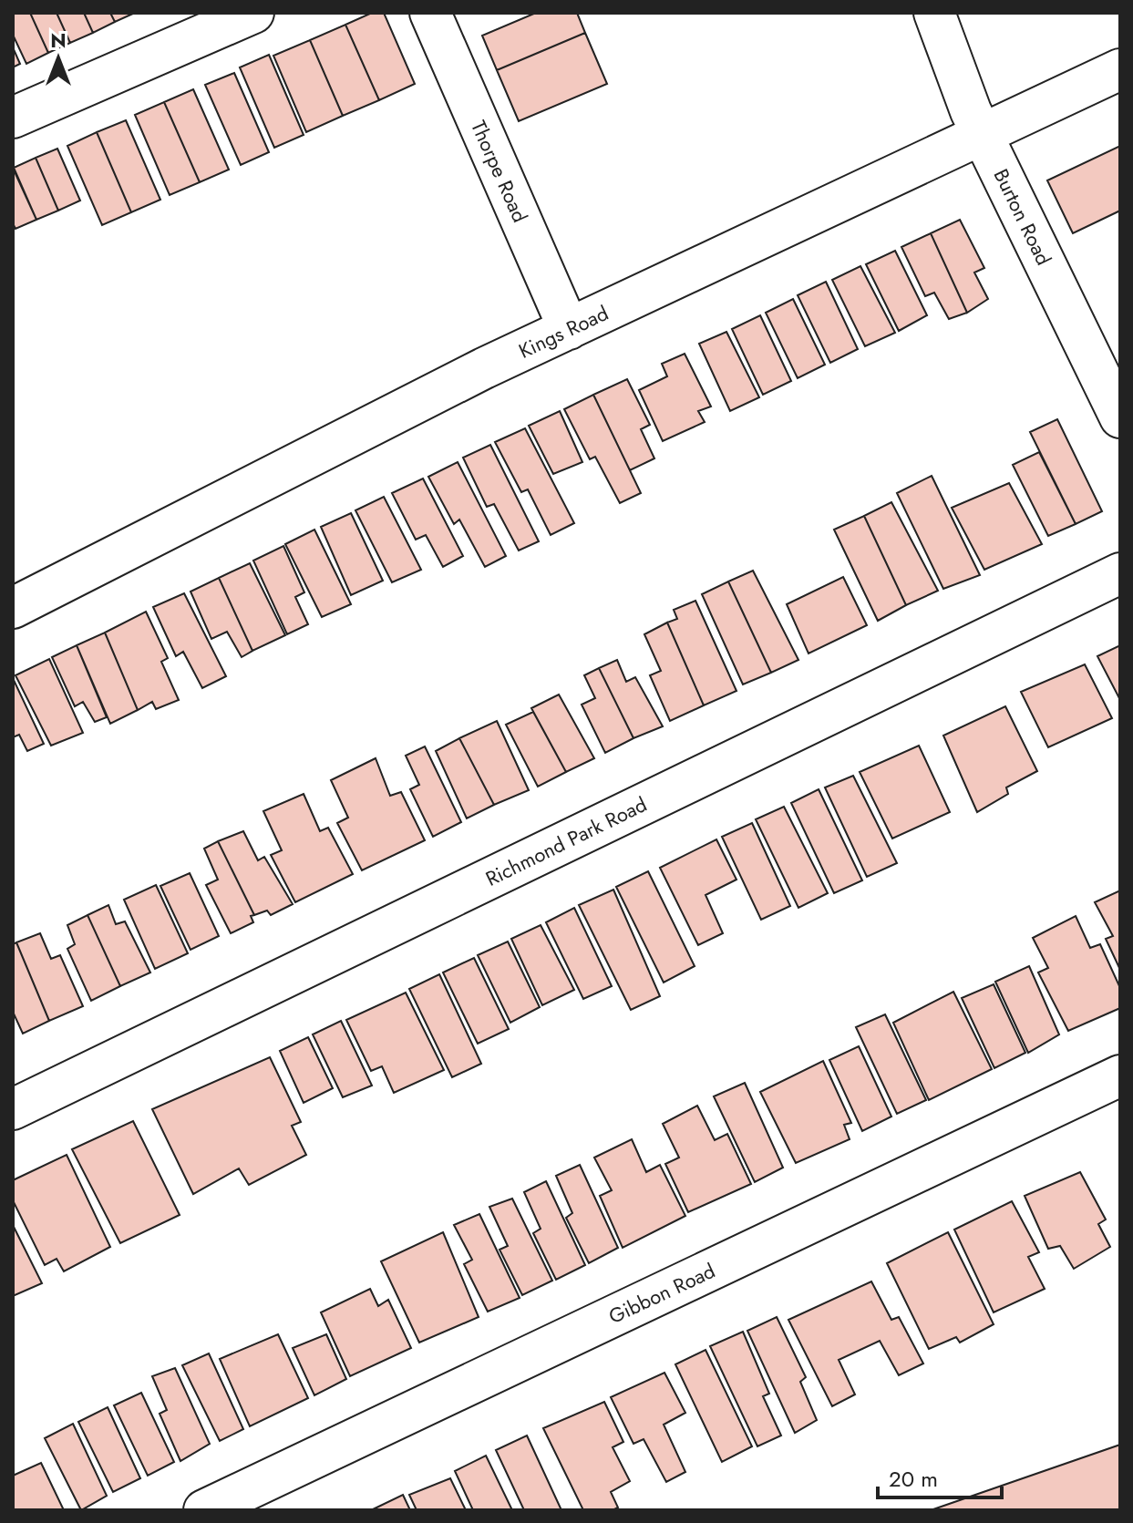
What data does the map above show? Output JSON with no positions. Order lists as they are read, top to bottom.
{
  "streets": {
    "street": [
      "Thorpe Road",
      "Burton Road",
      "Kings Road",
      "Richmond Park Road",
      "Gibbon Road"
    ]
  },
  "crossings": [
    ["Thorpe Road", "Kings Road"],
    ["Burton Road", "Kings Road"]
  ],
  "scale_bar": "20 m",
  "north": "top"
}
